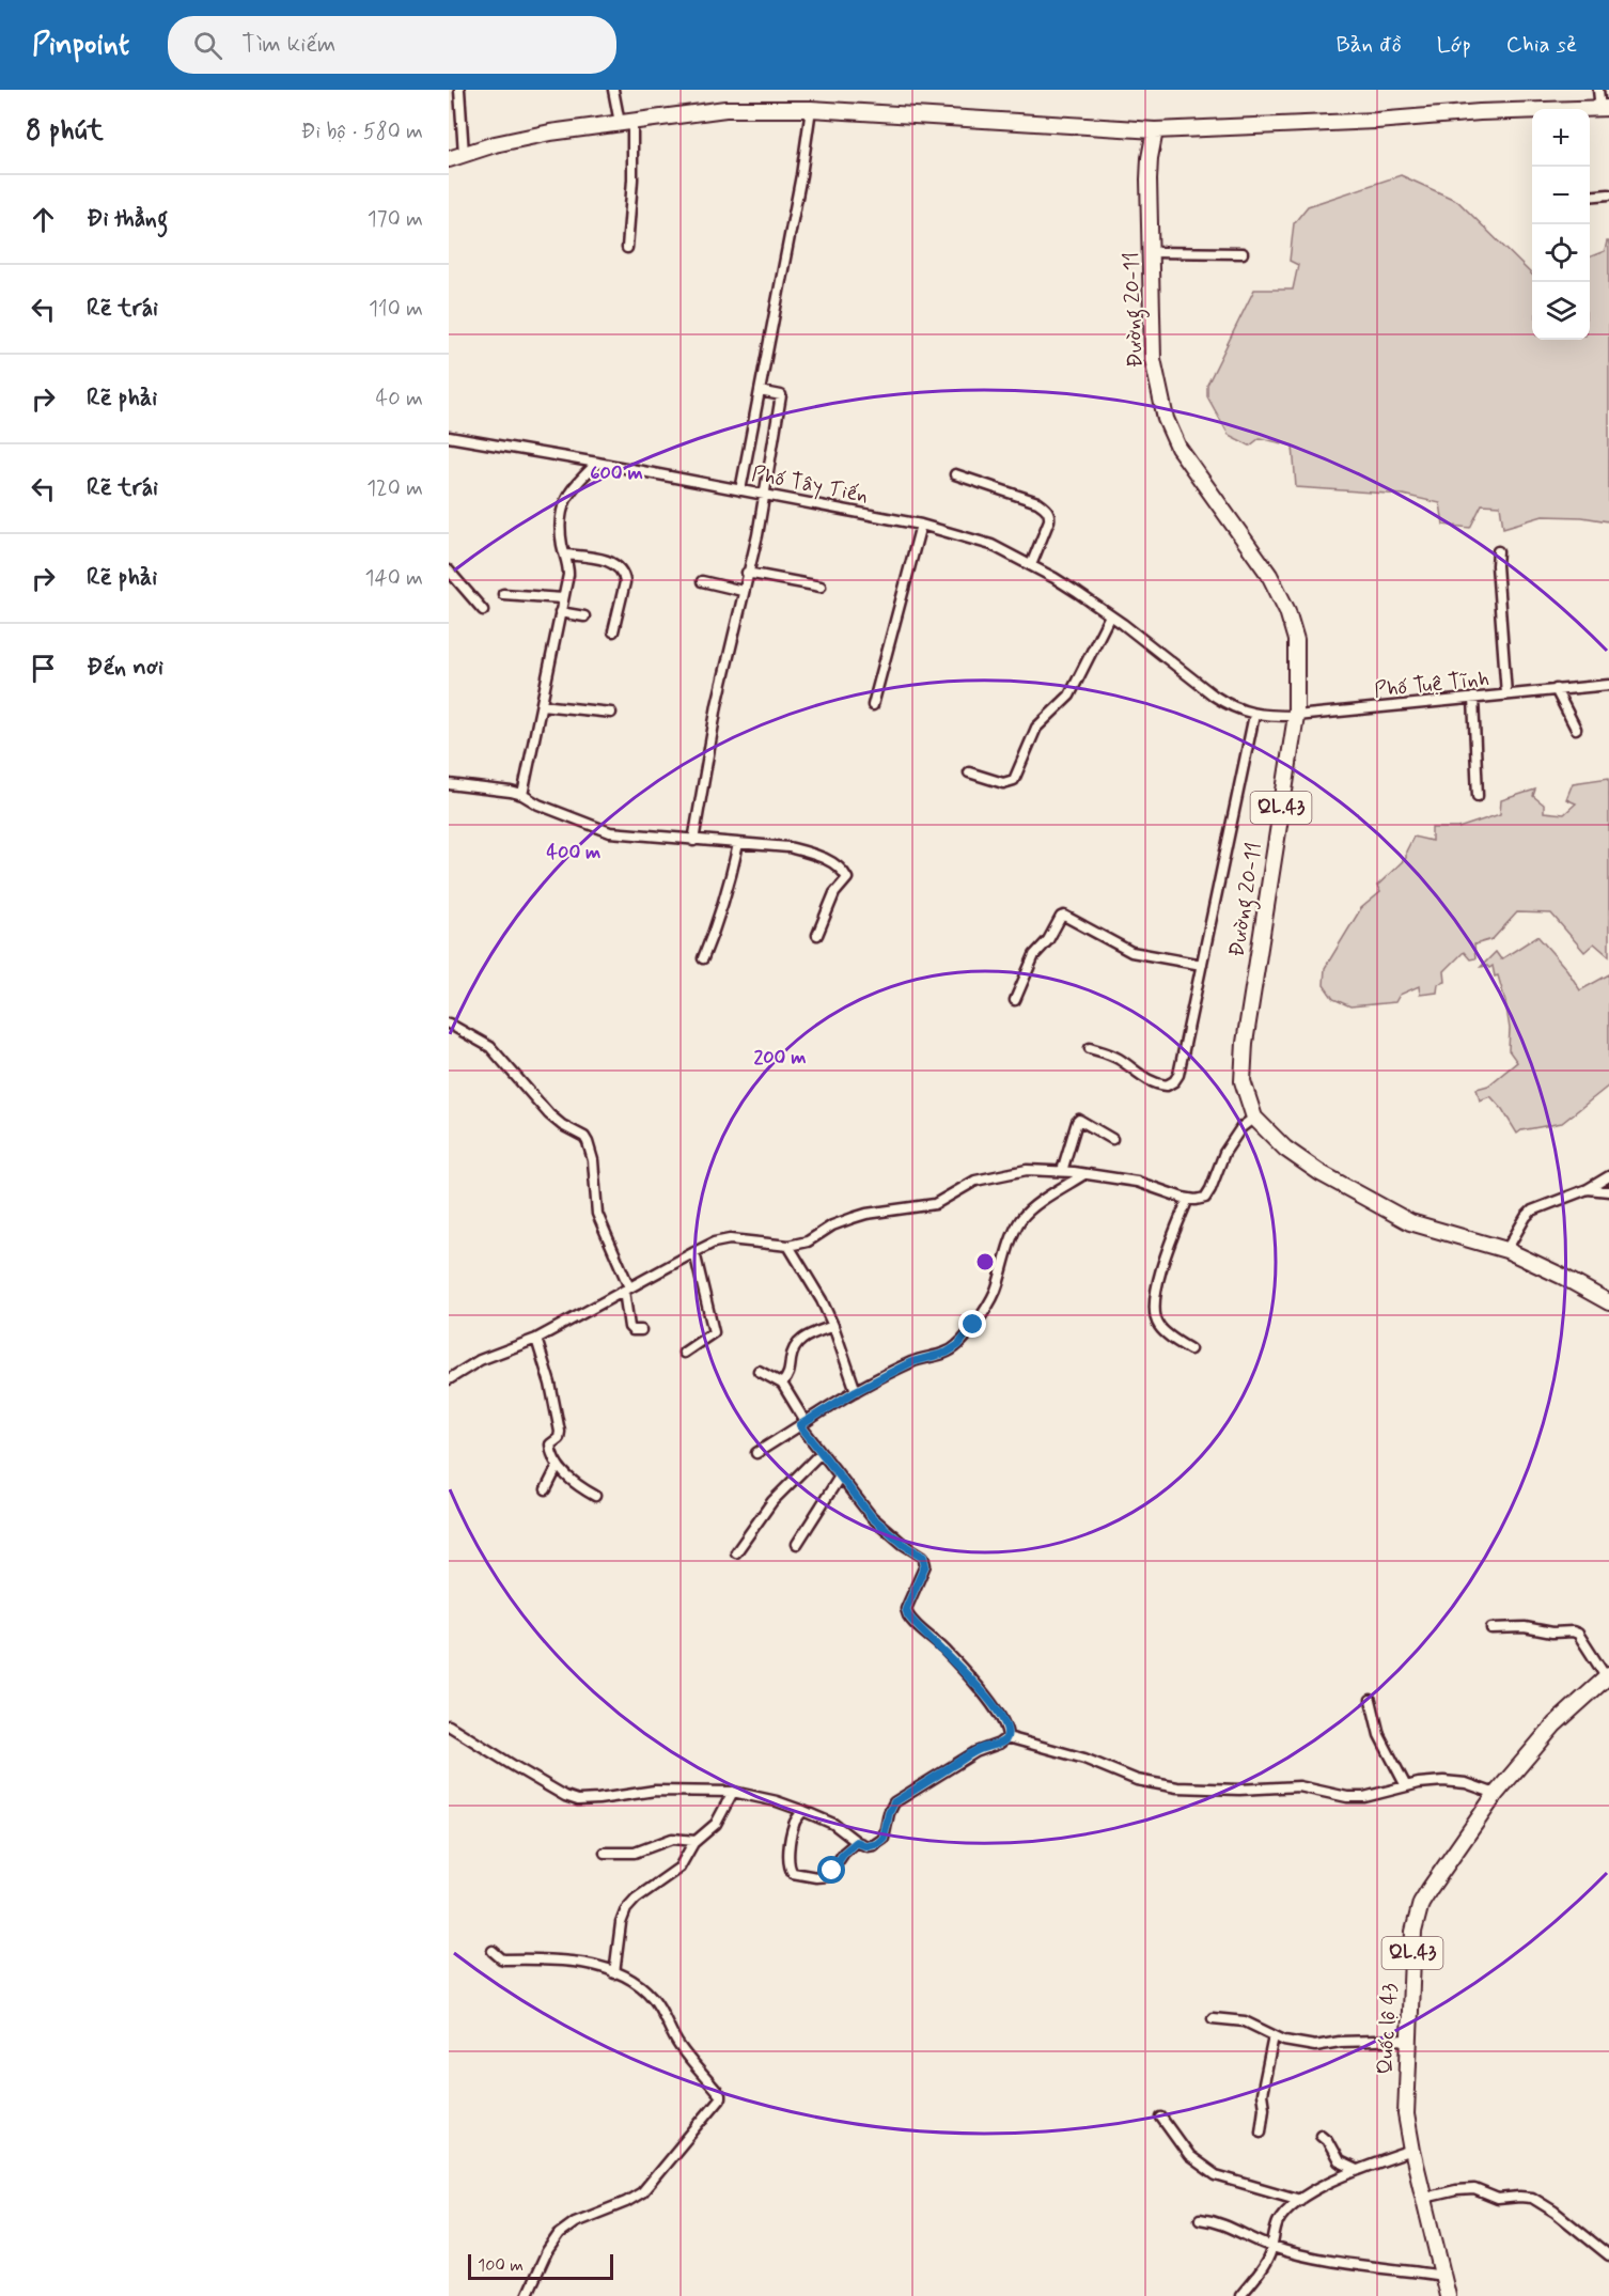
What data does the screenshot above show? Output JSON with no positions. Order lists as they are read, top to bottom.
{
  "streets": {
    "highway": ["Đường 20-11", "QL.43", "Quốc lộ 43"],
    "street": ["Phố Tây Tiến", "Phố Tuệ Tĩnh"]
  },
  "crossings": [
    ["Đường 20-11", "Phố Tuệ Tĩnh"]
  ],
  "scale_bar": "100 m",
  "page": {
    "header": "Pinpoint",
    "search": "Tìm kiếm",
    "nav": ["Bản đồ", "Lớp", "Chia sẻ"],
    "heading": ["8 phút", "Đi bộ · 580 m"],
    "map_buttons": ["+", "−"],
    "list": [
      ["Đi thẳng", "170 m"],
      ["Rẽ trái", "110 m"],
      ["Rẽ phải", "40 m"],
      ["Rẽ trái", "120 m"],
      ["Rẽ phải", "140 m"],
      "Đến nơi"
    ],
    "scale": "100 m"
  },
  "rings": ["600 m", "400 m", "200 m"]
}
